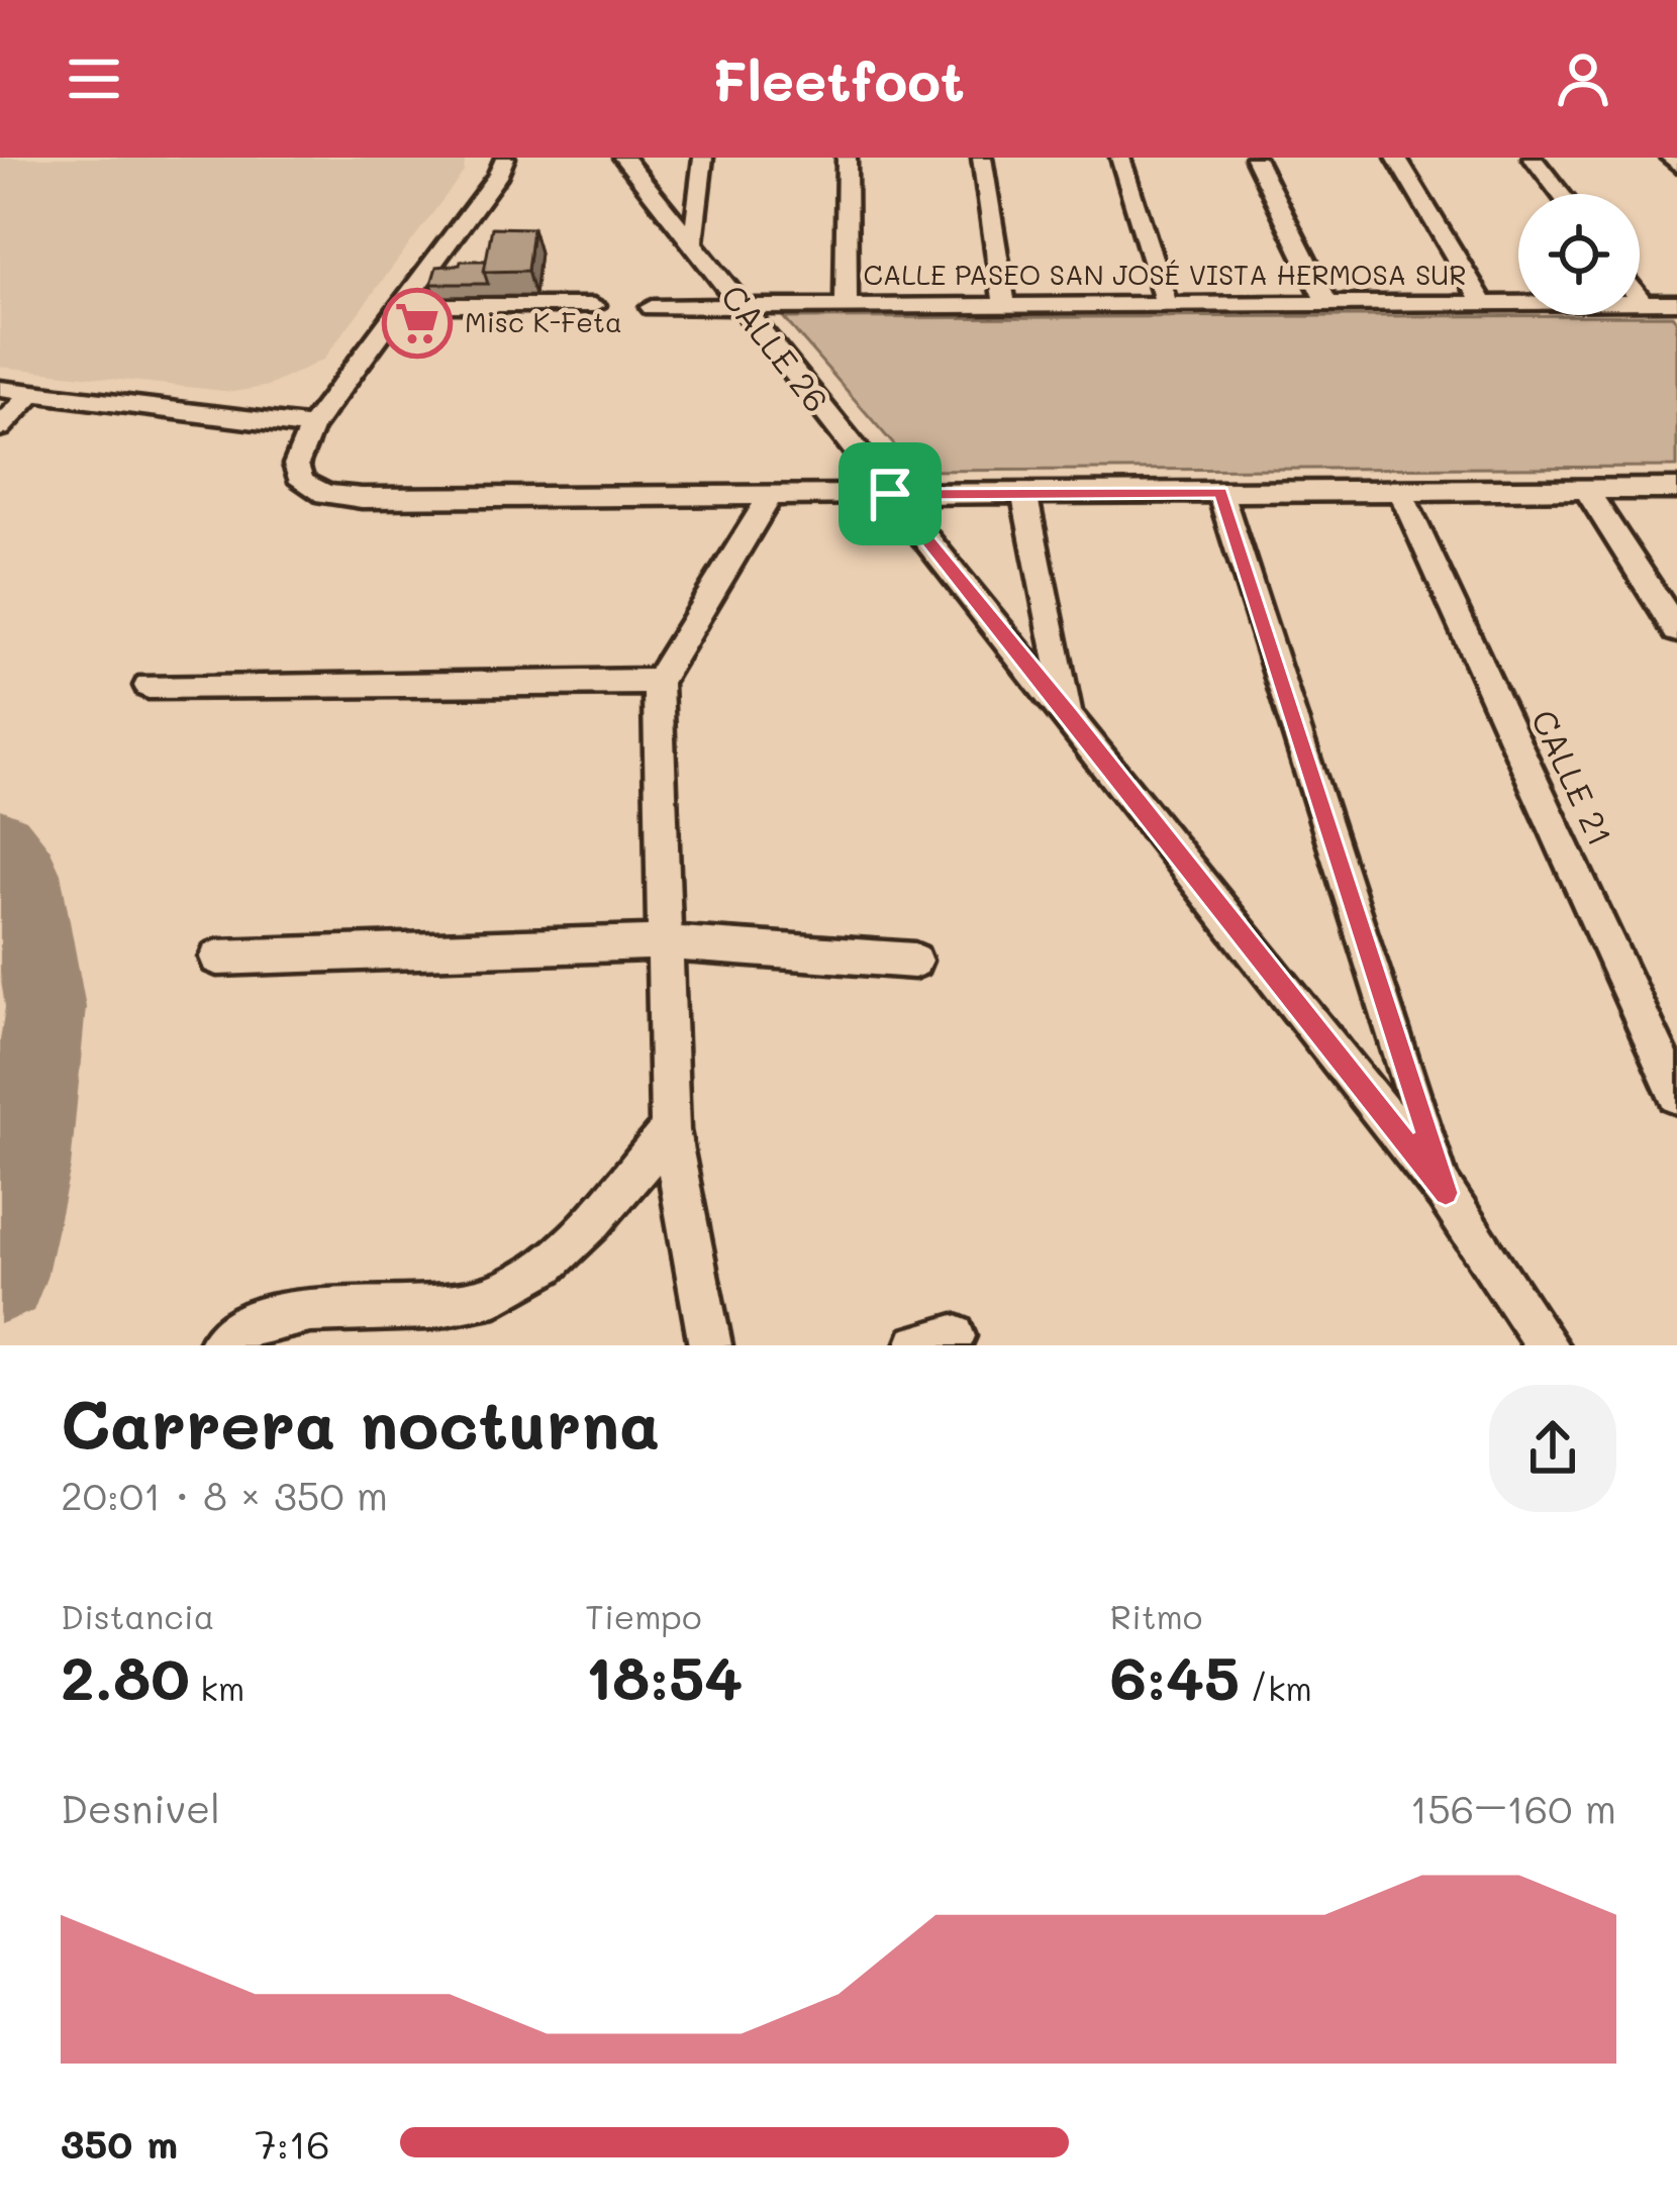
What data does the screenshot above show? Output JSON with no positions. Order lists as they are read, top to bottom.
{
  "streets": {
    "street": ["CALLE PASEO SAN JOSÉ VISTA HERMOSA SUR", "CALLE 26", "CALLE 21"]
  },
  "crossings": [
    ["CALLE PASEO SAN JOSÉ VISTA HERMOSA SUR", "CALLE 26"]
  ],
  "places": {
    "supermarket": ["Misc K-Feta"]
  },
  "page": {
    "header": "Fleetfoot",
    "heading": ["Carrera nocturna", "20:01 · 8 × 350 m"],
    "stats": [
      ["Distancia", "2.80 km"],
      ["Tiempo", "18:54"],
      ["Ritmo", "6:45 /km"]
    ],
    "chart": ["Desnivel", "156–160 m"],
    "list": [
      {
        "name": "350 m",
        "note": "7:16"
      }
    ]
  }
}
